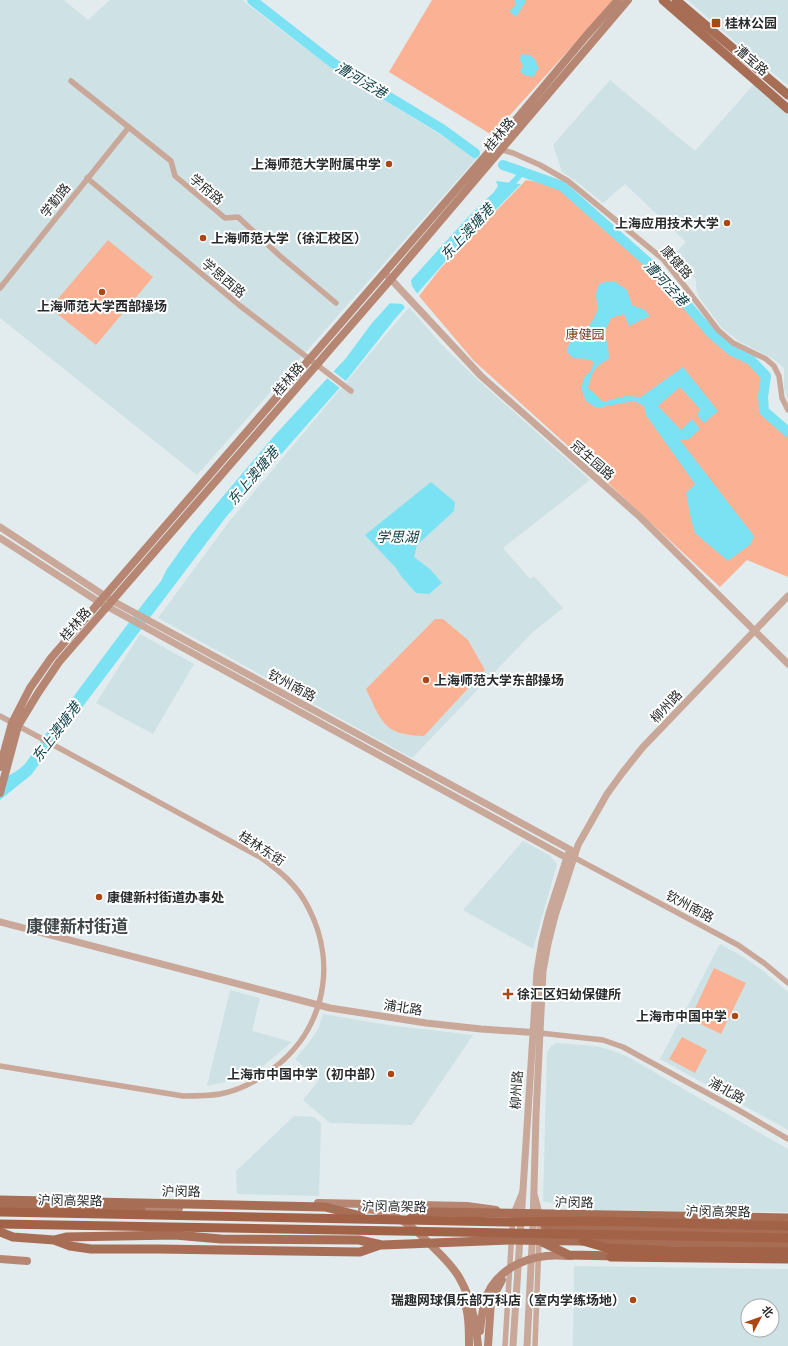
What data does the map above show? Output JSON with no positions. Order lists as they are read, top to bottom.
{
  "streets": {
    "highway": ["沪闵高架路"],
    "main road": ["漕宝路", "桂林路", "沪闵路"],
    "street": [
      "学府路",
      "学勤路",
      "康健路",
      "学思西路",
      "冠生园路",
      "钦州南路",
      "柳州路",
      "桂林东街",
      "浦北路"
    ]
  },
  "crossings": [
    ["桂林路", "康健路"],
    ["桂林路", "学思西路"],
    ["桂林路", "冠生园路"],
    ["桂林路", "钦州南路"],
    ["桂林路", "桂林东街"],
    ["学府路", "学勤路"],
    ["学勤路", "学思西路"],
    ["冠生园路", "柳州路"],
    ["钦州南路", "柳州路"],
    ["柳州路", "浦北路"],
    ["柳州路", "沪闵路"],
    ["桂林东街", "浦北路"]
  ],
  "districts": ["康健新村街道"],
  "water": ["漕河泾港", "东上澳塘港", "学思湖"],
  "parks": ["康健园"],
  "places": {
    "transit": ["桂林公园"],
    "other": [
      "上海师范大学附属中学",
      "上海应用技术大学",
      "上海师范大学（徐汇校区）",
      "上海师范大学西部操场",
      "上海师范大学东部操场",
      "康健新村街道办事处",
      "上海市中国中学",
      "上海市中国中学（初中部）",
      "瑞趣网球俱乐部万科店（室内学练场地）"
    ],
    "health": ["徐汇区妇幼保健所"]
  },
  "north": "top right"
}
